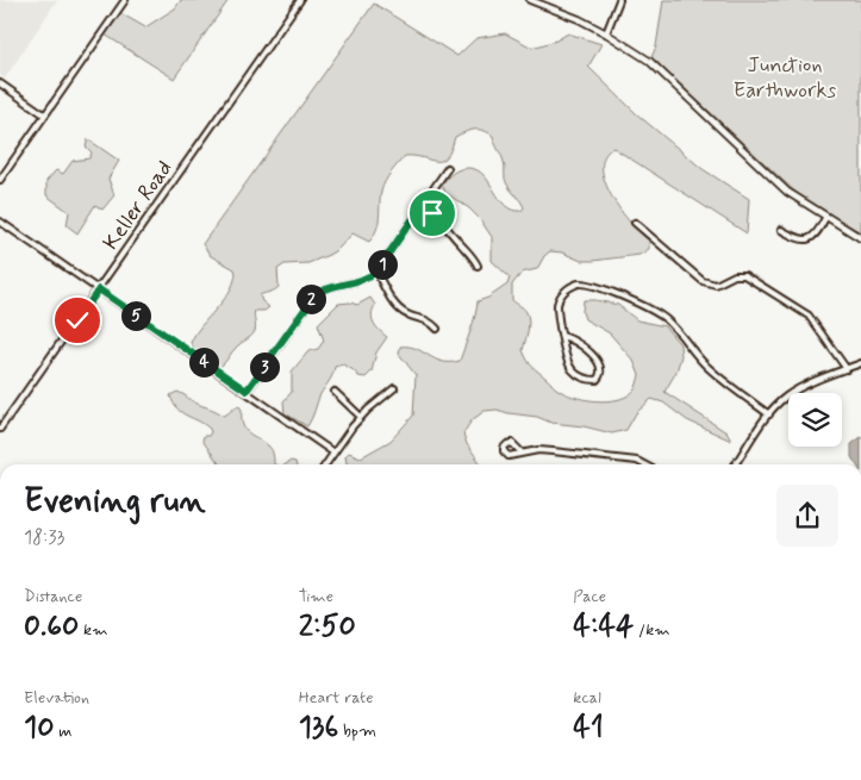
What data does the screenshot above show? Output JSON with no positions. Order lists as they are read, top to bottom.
{
  "streets": {
    "street": ["Keller Road"]
  },
  "parks": ["Junction Earthworks"],
  "page": {
    "pins": [
      "1",
      "2",
      "5",
      "4",
      "3"
    ],
    "heading": ["Evening run", "18:33"],
    "stats": [
      ["Distance", "0.60 km"],
      ["Time", "2:50"],
      ["Pace", "4:44 /km"],
      ["Elevation", "10 m"],
      ["Heart rate", "136 bpm"],
      ["kcal", "41"]
    ]
  }
}
